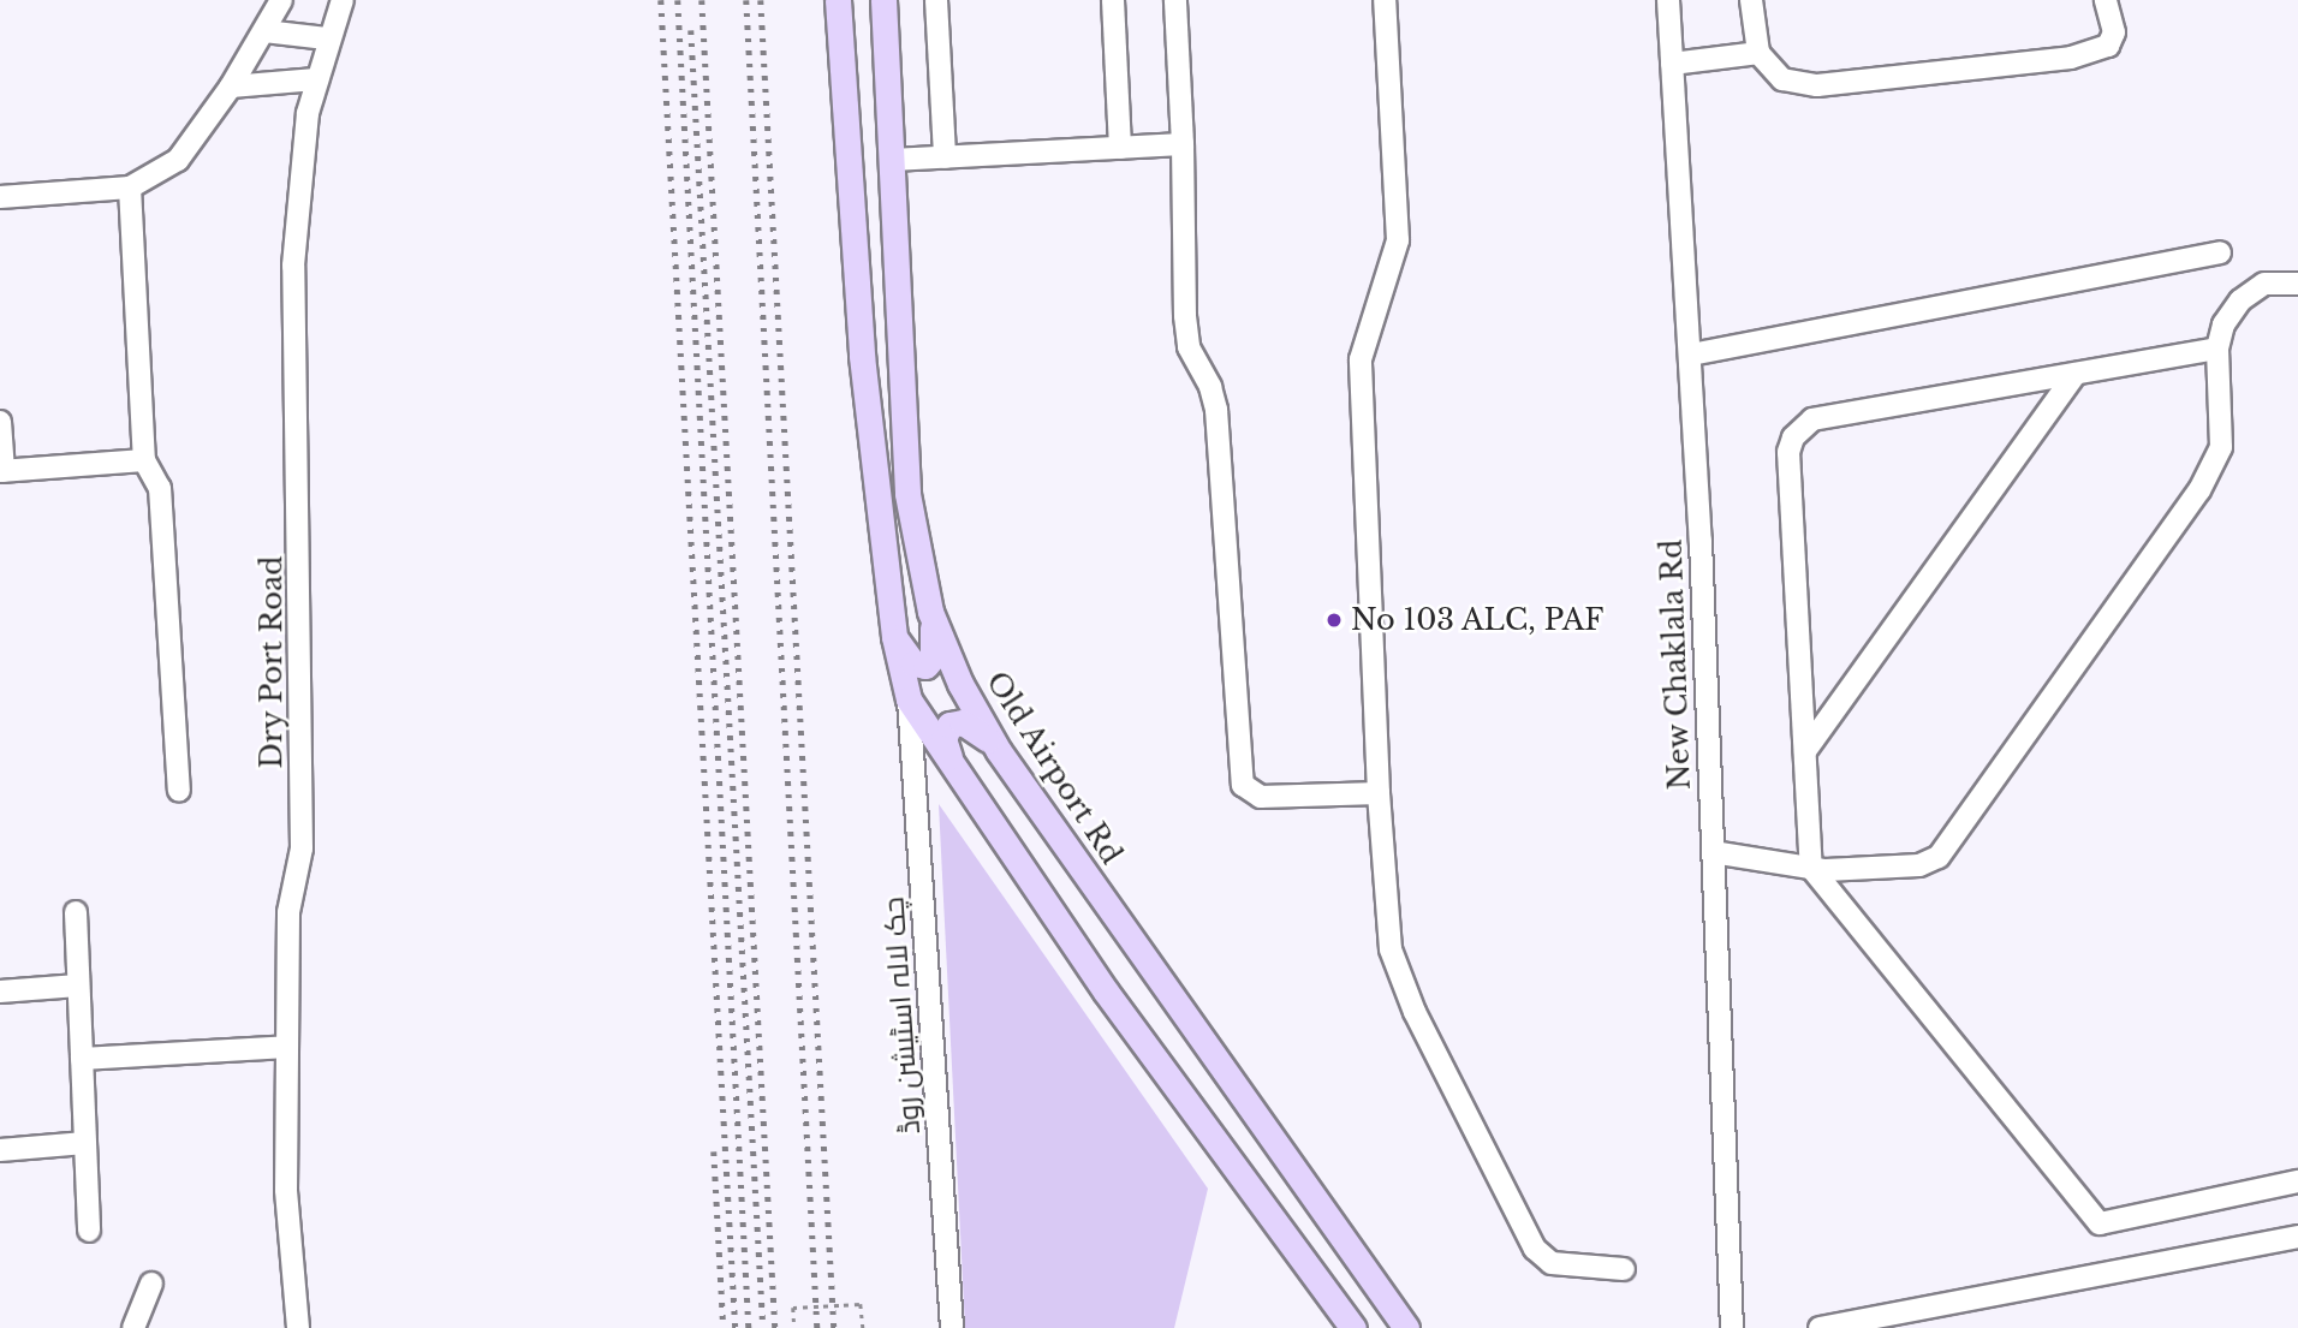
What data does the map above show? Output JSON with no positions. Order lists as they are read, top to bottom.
{
  "streets": {
    "main road": ["Old Airport Rd"],
    "street": ["Dry Port Road", "New Chaklala Rd", "چک لالہ اسٹیشن روڈ"]
  },
  "places": ["No 103 ALC, PAF"]
}
